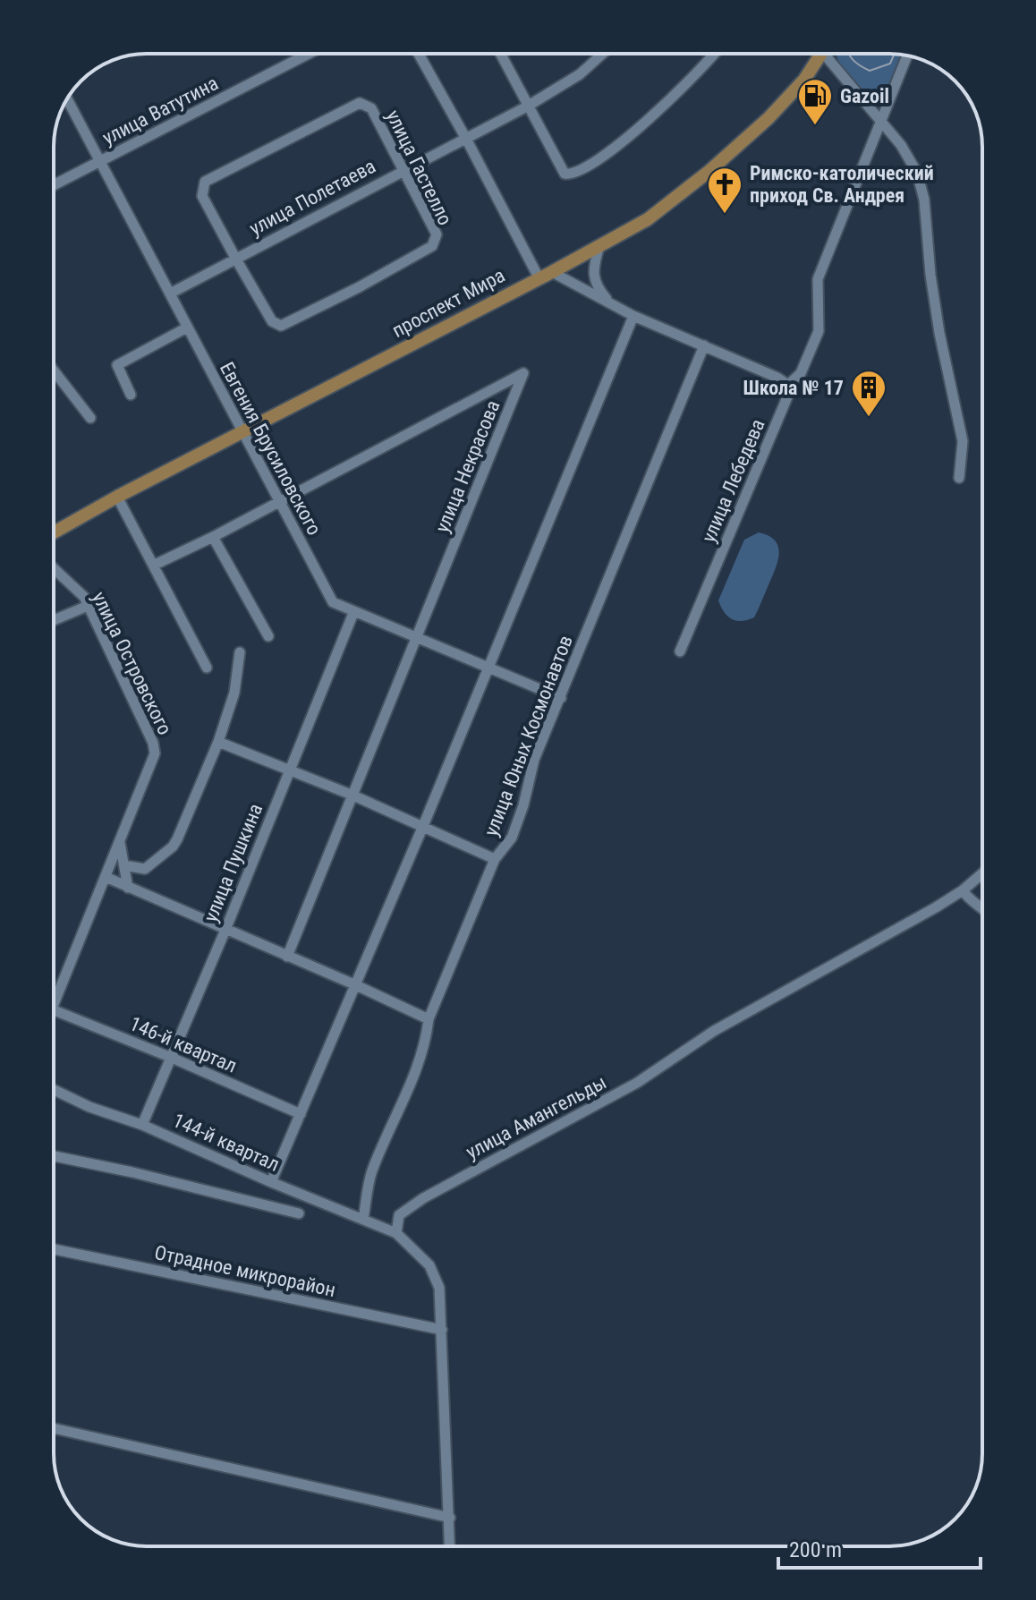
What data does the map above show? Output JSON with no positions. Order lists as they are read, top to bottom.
{
  "streets": {
    "main road": ["проспект Мира"],
    "street": [
      "улица Ватутина",
      "улица Гастелло",
      "улица Полетаева",
      "Евгения Брусиловского",
      "улица Некрасова",
      "улица Лебедева",
      "улица Островского",
      "улица Юных Космонавтов",
      "улица Пушкина",
      "146-й квартал",
      "улица Амангельды",
      "144-й квартал",
      "Отрадное микрорайон"
    ]
  },
  "crossings": [
    ["улица Ватутина", "Евгения Брусиловского"],
    ["улица Гастелло", "улица Полетаева"],
    ["улица Полетаева", "Евгения Брусиловского"],
    ["проспект Мира", "Евгения Брусиловского"],
    ["Евгения Брусиловского", "улица Некрасова"],
    ["Евгения Брусиловского", "улица Юных Космонавтов"],
    ["Евгения Брусиловского", "улица Пушкина"],
    ["улица Юных Космонавтов", "144-й квартал"],
    ["улица Пушкина", "146-й квартал"],
    ["улица Пушкина", "144-й квартал"],
    ["улица Амангельды", "144-й квартал"]
  ],
  "places": {
    "fuel station": ["Gazoil"],
    "church": ["Римско-католический приход Св. Андрея"],
    "building": ["Школа № 17"]
  },
  "scale_bar": "200 m"
}
